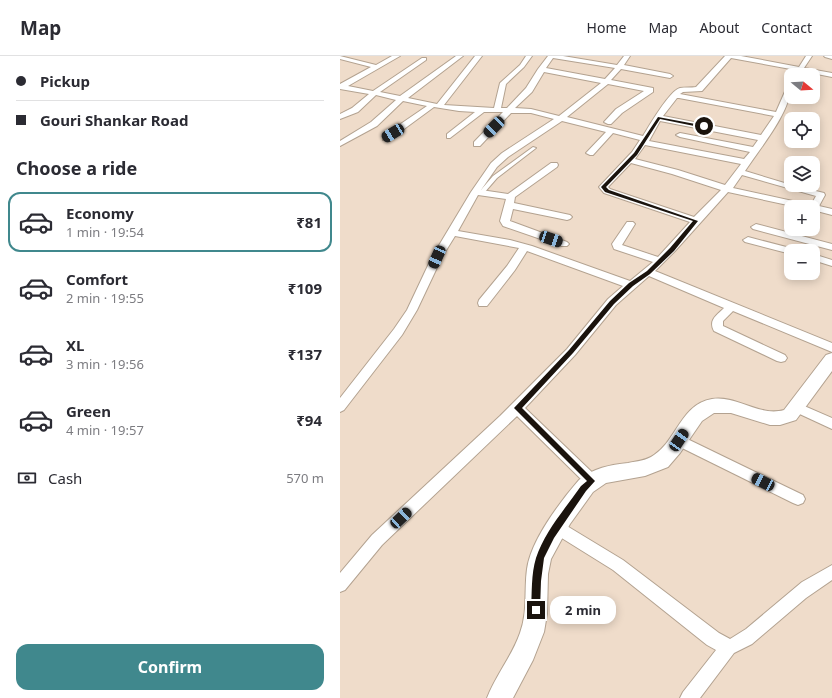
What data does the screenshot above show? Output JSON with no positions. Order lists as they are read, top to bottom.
{
  "north": "right",
  "page": {
    "header": "Map",
    "nav": [
      "Home",
      "Map",
      "About",
      "Contact"
    ],
    "banner": ["Pickup", "Gouri Shankar Road"],
    "map_buttons": ["+", "−"],
    "heading": "Choose a ride",
    "list": [
      {
        "name": "Economy",
        "note": "1 min · 19:54",
        "value": "₹81"
      },
      {
        "name": "Comfort",
        "note": "2 min · 19:55",
        "value": "₹109"
      },
      {
        "name": "XL",
        "note": "3 min · 19:56",
        "value": "₹137"
      },
      {
        "name": "Green",
        "note": "4 min · 19:57",
        "value": "₹94"
      }
    ],
    "pay": ["Cash", "570 m"],
    "bubble": "2 min",
    "buttons": "Confirm"
  }
}
